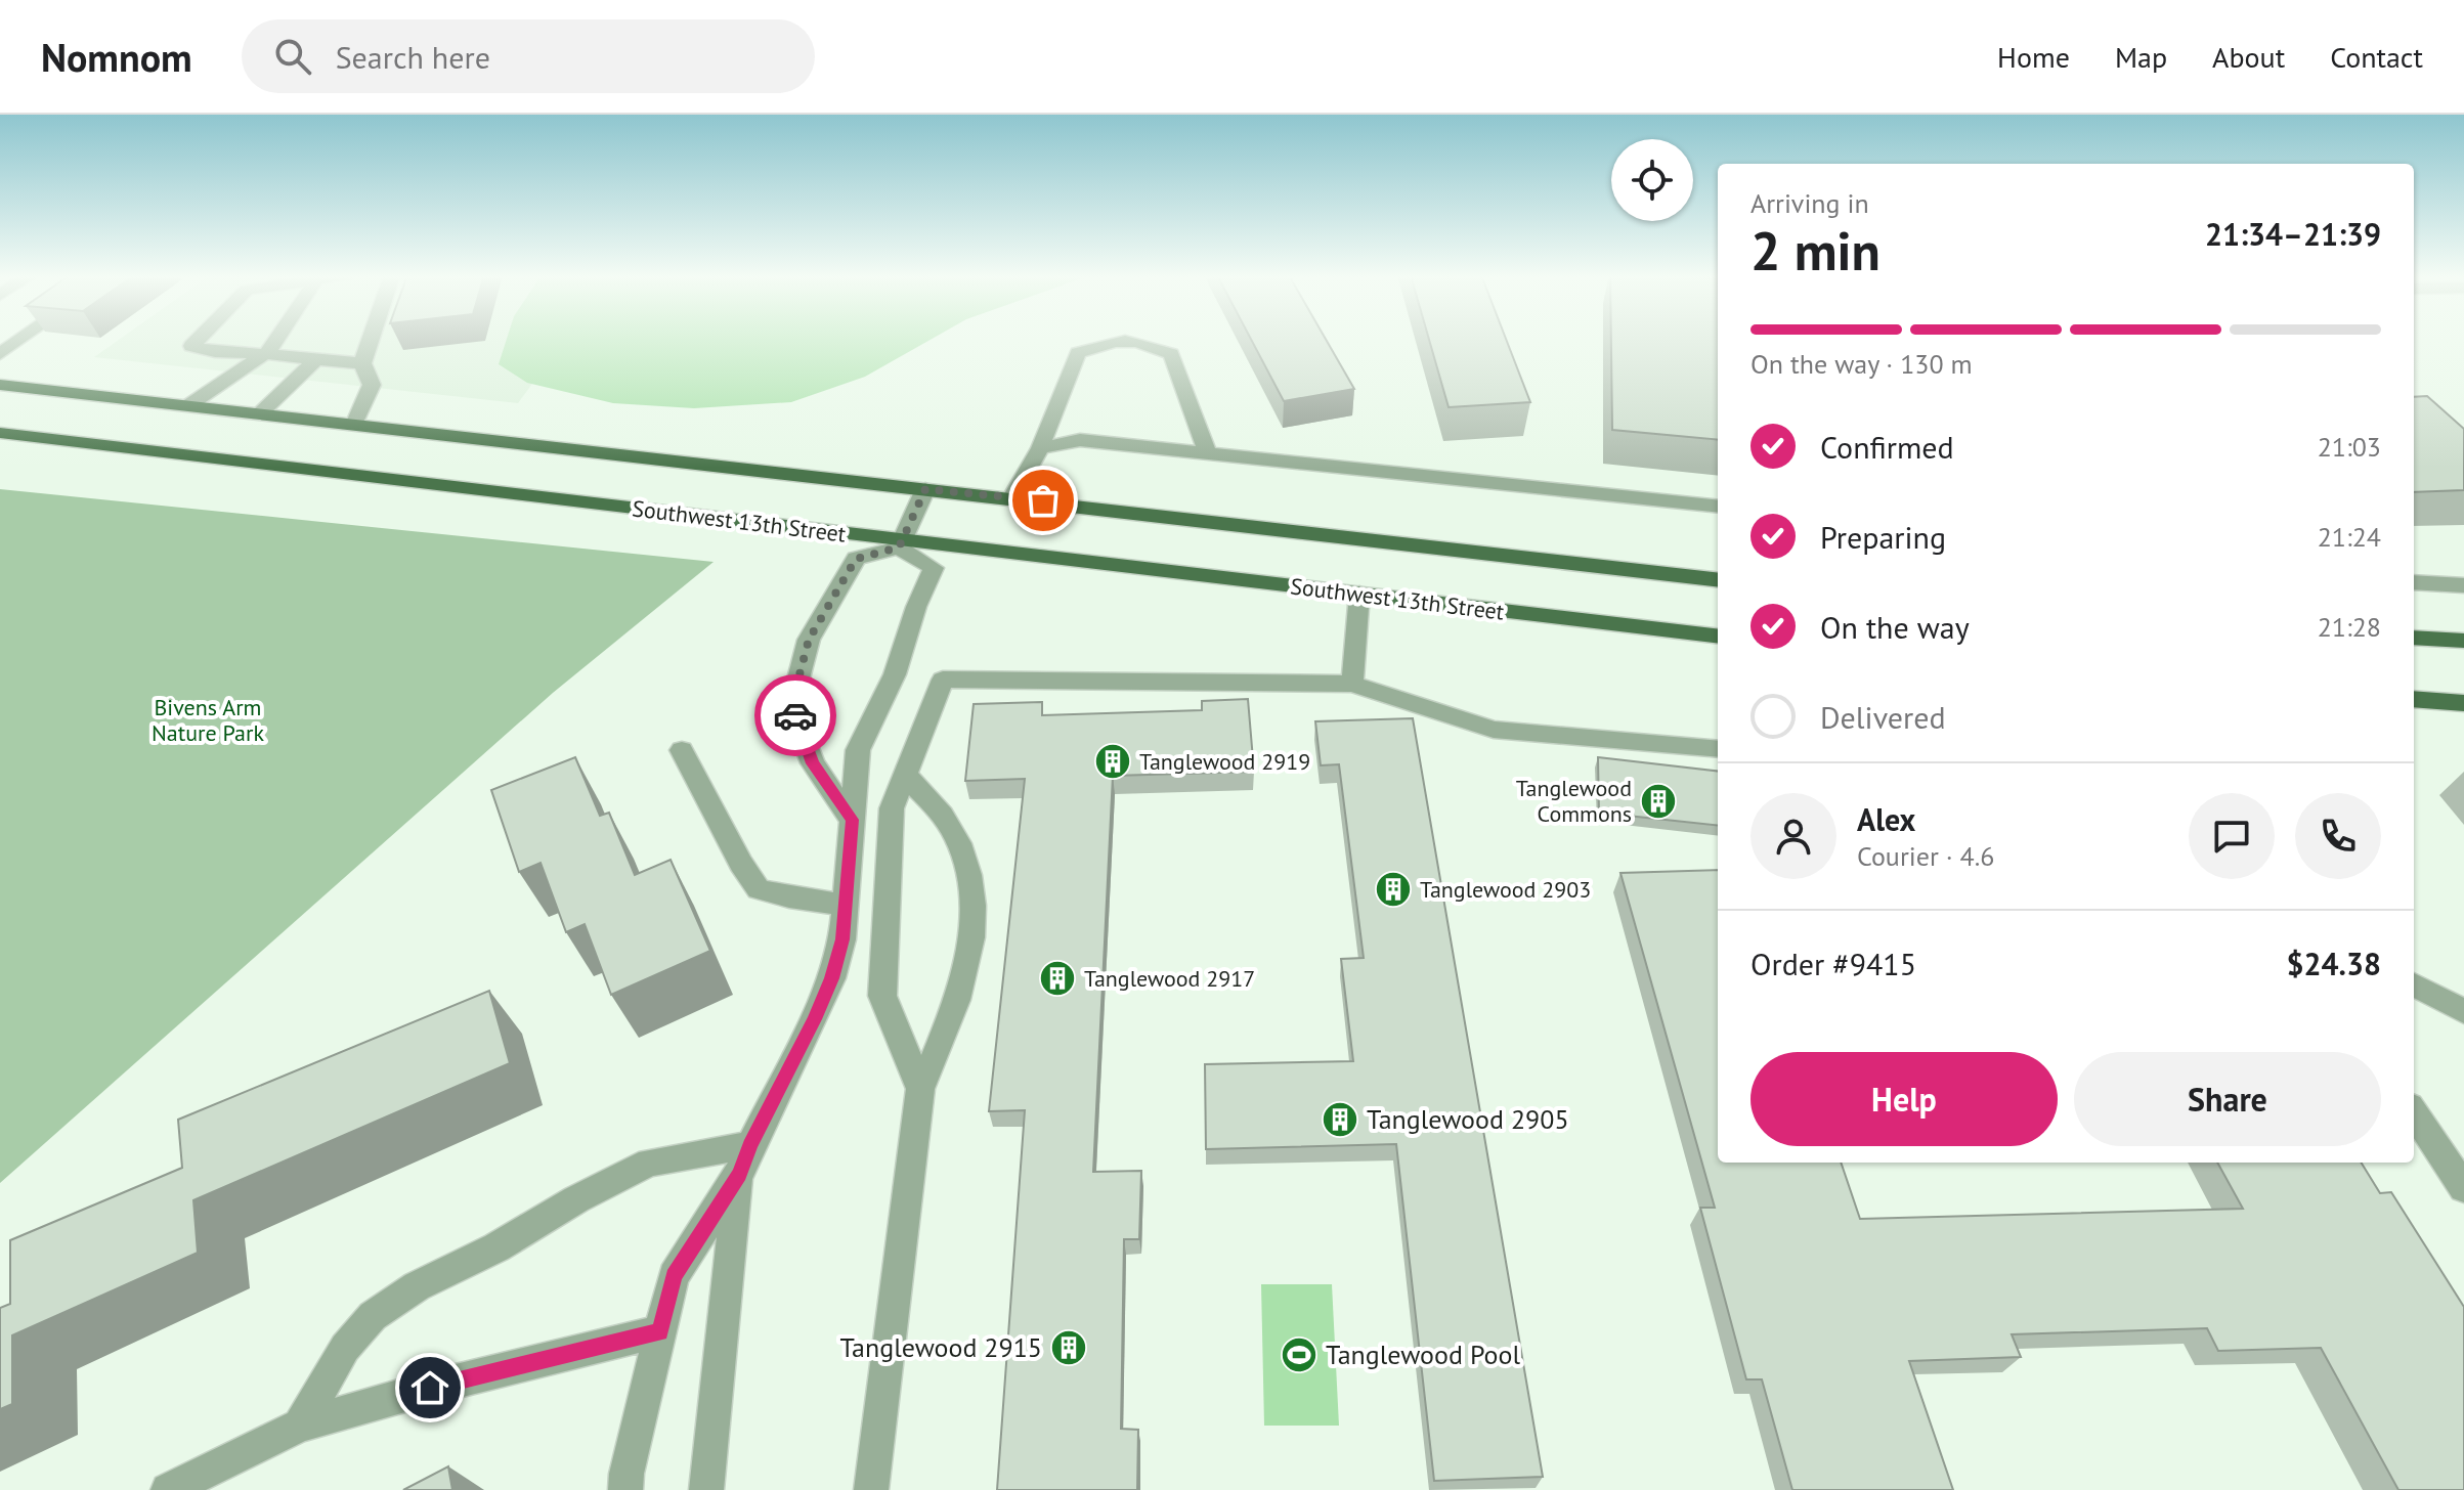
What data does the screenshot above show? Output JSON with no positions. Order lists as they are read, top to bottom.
{
  "streets": {
    "main road": ["Southwest 13th Street"]
  },
  "parks": ["Bivens Arm Nature Park"],
  "places": {
    "building": [
      "Tanglewood 2919",
      "Tanglewood Commons",
      "Tanglewood 2903",
      "Tanglewood 2917",
      "Tanglewood 2905",
      "Tanglewood 2915"
    ],
    "sports": ["Tanglewood Pool"]
  },
  "page": {
    "header": "Nomnom",
    "search": "Search here",
    "nav": [
      "Home",
      "Map",
      "About",
      "Contact"
    ],
    "heading": ["2 min", "Arriving in", "21:34–21:39"],
    "panel": [
      "Alex",
      "Courier · 4.6",
      "Order #9415",
      "$24.38"
    ],
    "bar": "On the way · 130 m",
    "list": [
      ["Confirmed", "21:03"],
      ["Preparing", "21:24"],
      ["On the way", "21:28"],
      "Delivered"
    ],
    "buttons": ["Help", "Share"]
  }
}
